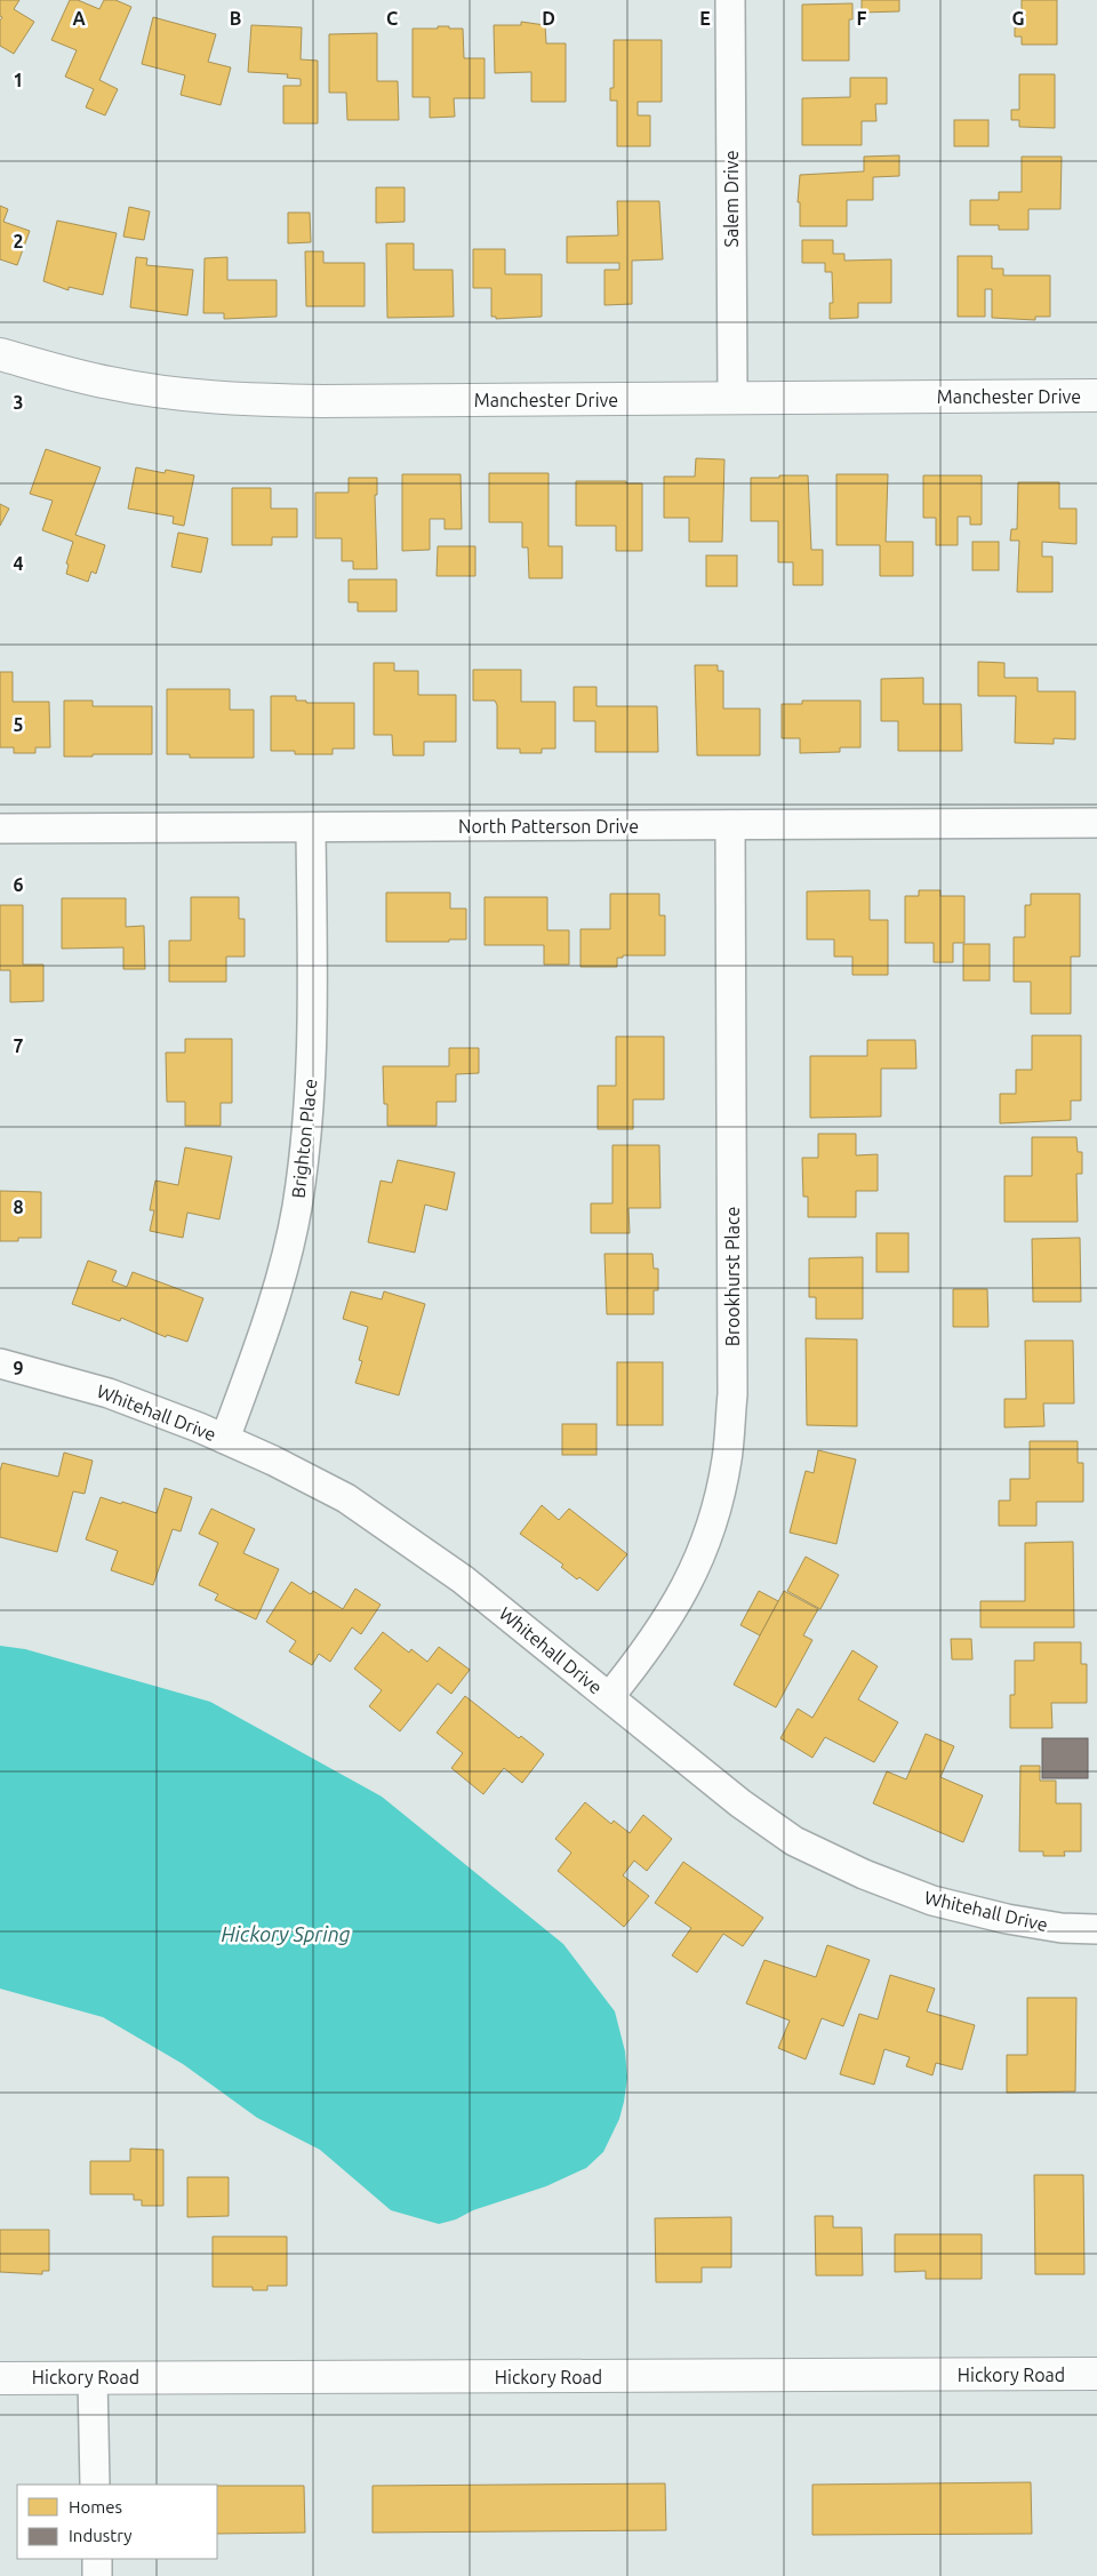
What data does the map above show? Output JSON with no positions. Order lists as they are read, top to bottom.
{
  "streets": {
    "street": [
      "Salem Drive",
      "Manchester Drive",
      "North Patterson Drive",
      "Brighton Place",
      "Brookhurst Place",
      "Whitehall Drive",
      "Hickory Road"
    ]
  },
  "crossings": [
    ["Salem Drive", "Manchester Drive"],
    ["North Patterson Drive", "Brighton Place"],
    ["North Patterson Drive", "Brookhurst Place"],
    ["Brighton Place", "Whitehall Drive"],
    ["Brookhurst Place", "Whitehall Drive"]
  ],
  "water": ["Hickory Spring"],
  "legend": ["Homes", "Industry"],
  "grid": {
    "columns": [
      "A",
      "B",
      "C",
      "D",
      "E",
      "F",
      "G"
    ],
    "rows": [
      "1",
      "2",
      "3",
      "4",
      "5",
      "6",
      "7",
      "8",
      "9"
    ]
  }
}
